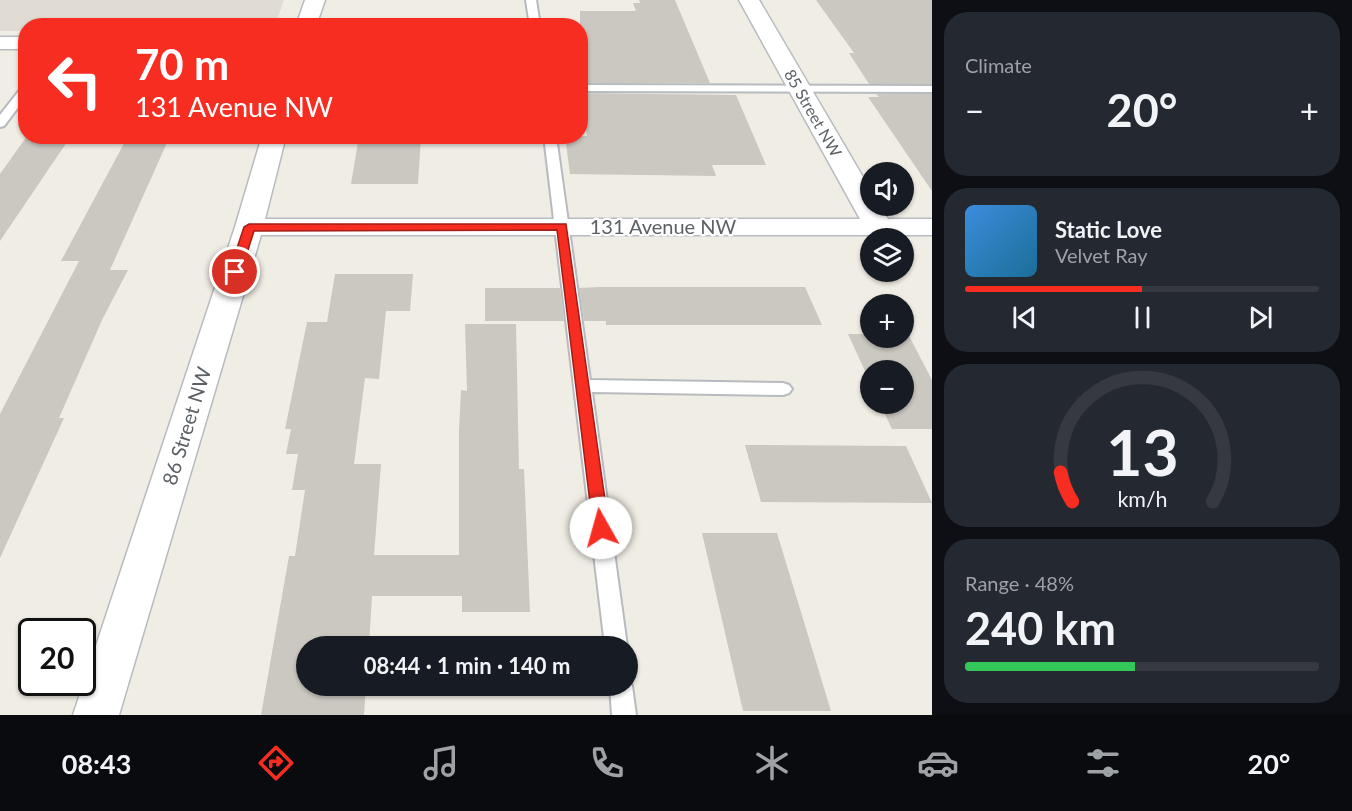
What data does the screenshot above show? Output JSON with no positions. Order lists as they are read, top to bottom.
{
  "streets": {
    "street": ["85 Street NW", "131 Avenue NW", "86 Street NW"]
  },
  "crossings": [
    ["85 Street NW", "131 Avenue NW"],
    ["131 Avenue NW", "86 Street NW"]
  ],
  "page": {
    "tile": [
      "Climate",
      ["Range · 48%", "240 km"]
    ],
    "turn": ["70 m", "131 Avenue NW"],
    "heat": ["−", "20°", "+"],
    "map_buttons": ["+", "−"],
    "song": ["Static Love", "Velvet Ray"],
    "limit": "20",
    "trip": "08:44 · 1 min · 140 m",
    "tabs": ["08:43", "20°"],
    "gauge": ["13", "km/h"]
  }
}
